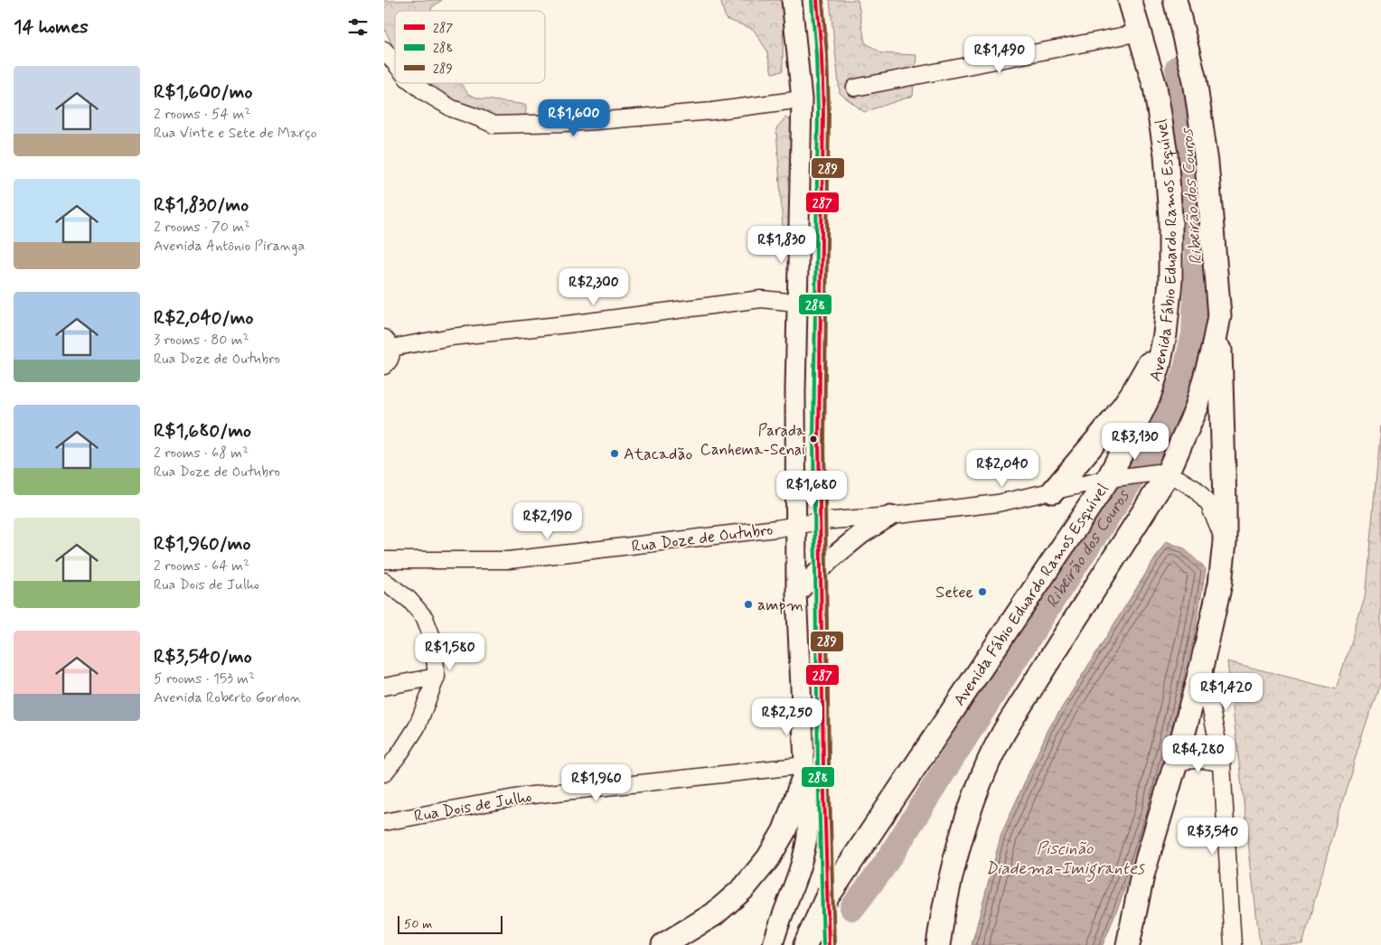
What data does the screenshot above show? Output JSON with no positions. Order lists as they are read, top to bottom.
{
  "streets": {
    "highway": ["Avenida Fábio Eduardo Ramos Esquível"],
    "street": ["Rua Doze de Outubro", "Rua Dois de Julho"]
  },
  "crossings": [
    ["Avenida Fábio Eduardo Ramos Esquível", "Rua Doze de Outubro"]
  ],
  "water": ["Ribeirão dos Couros", "Piscinão Diadema-Imigrantes"],
  "places": [
    "Parada Canhema-Senai",
    "Atacadão",
    "Setee",
    "ampm"
  ],
  "lines": ["transit line 287", "transit line 289", "transit line 288"],
  "legend": ["287", "288", "289"],
  "scale_bar": "50 m",
  "page": {
    "heading": "14 homes",
    "price": [
      "R$1,490",
      "R$1,600",
      "R$1,830",
      "R$2,300",
      "R$3,130",
      "R$2,040",
      "R$1,680",
      "R$2,190",
      "R$1,580",
      "R$1,420",
      "R$2,250",
      "R$4,280",
      "R$1,960",
      "R$3,540"
    ],
    "list": [
      {
        "name": "R$1,600/mo",
        "note": "2 rooms · 54 m² · Rua Vinte e Sete de Março"
      },
      {
        "name": "R$1,830/mo",
        "note": "2 rooms · 70 m² · Avenida Antônio Piranga"
      },
      {
        "name": "R$2,040/mo",
        "note": "3 rooms · 80 m² · Rua Doze de Outubro"
      },
      {
        "name": "R$1,680/mo",
        "note": "2 rooms · 68 m² · Rua Doze de Outubro"
      },
      {
        "name": "R$1,960/mo",
        "note": "2 rooms · 64 m² · Rua Dois de Julho"
      },
      {
        "name": "R$3,540/mo",
        "note": "5 rooms · 153 m² · Avenida Roberto Gordon"
      }
    ],
    "scale": "50 m"
  }
}
